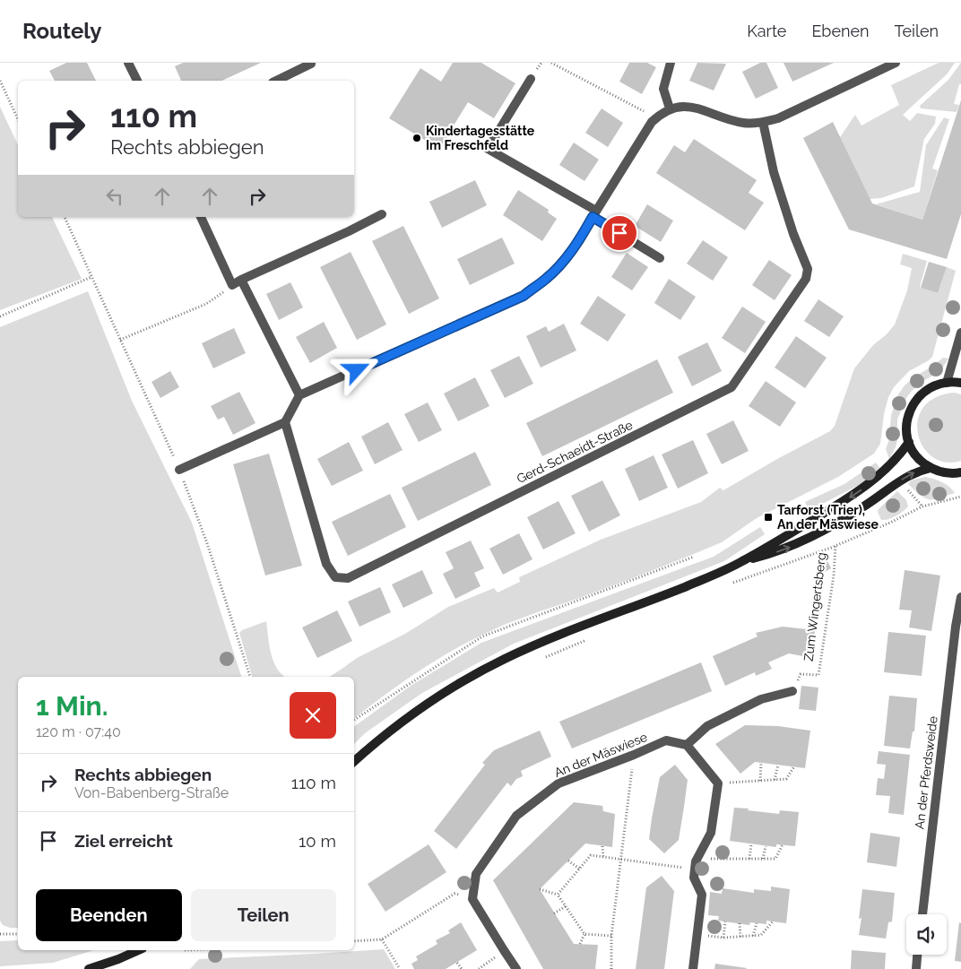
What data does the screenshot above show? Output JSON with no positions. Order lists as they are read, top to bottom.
{
  "streets": {
    "street": ["Gerd-Schaeidt-Straße", "An der Mäswiese", "An der Pferdsweide"],
    "path": ["Zum Wingertsberg"]
  },
  "places": {
    "other": ["Kindertagesstätte Im Freschfeld"],
    "transit": ["Tarforst (Trier), An der Mäswiese"]
  },
  "page": {
    "header": "Routely",
    "nav": ["Karte", "Ebenen", "Teilen"],
    "turn": ["110 m", "Rechts abbiegen"],
    "heading": ["1 Min.", "120 m · 07:40"],
    "list": [
      {
        "name": "Rechts abbiegen",
        "note": "Von-Babenberg-Straße",
        "value": "110 m"
      },
      {
        "name": "Ziel erreicht",
        "value": "10 m"
      }
    ],
    "buttons": ["Beenden", "Teilen"]
  }
}
